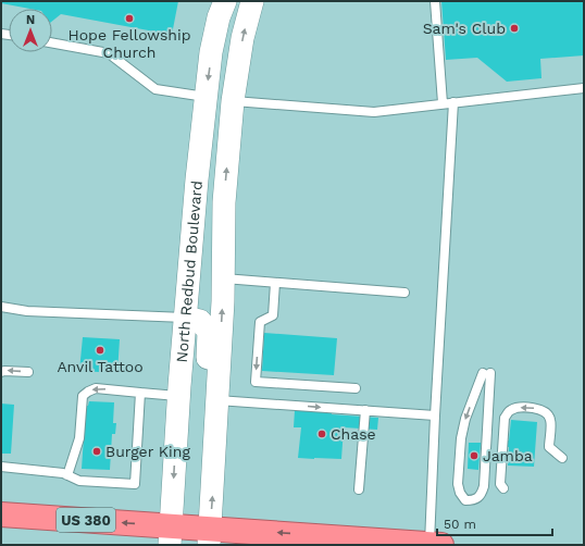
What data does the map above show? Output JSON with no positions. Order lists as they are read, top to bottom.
{
  "streets": {
    "highway": ["US 380"],
    "street": ["North Redbud Boulevard"]
  },
  "crossings": [
    ["North Redbud Boulevard", "US 380"]
  ],
  "places": [
    "Hope Fellowship Church",
    "Sam's Club",
    "Anvil Tattoo",
    "Chase",
    "Burger King",
    "Jamba"
  ],
  "scale_bar": "50 m",
  "north": "top"
}
